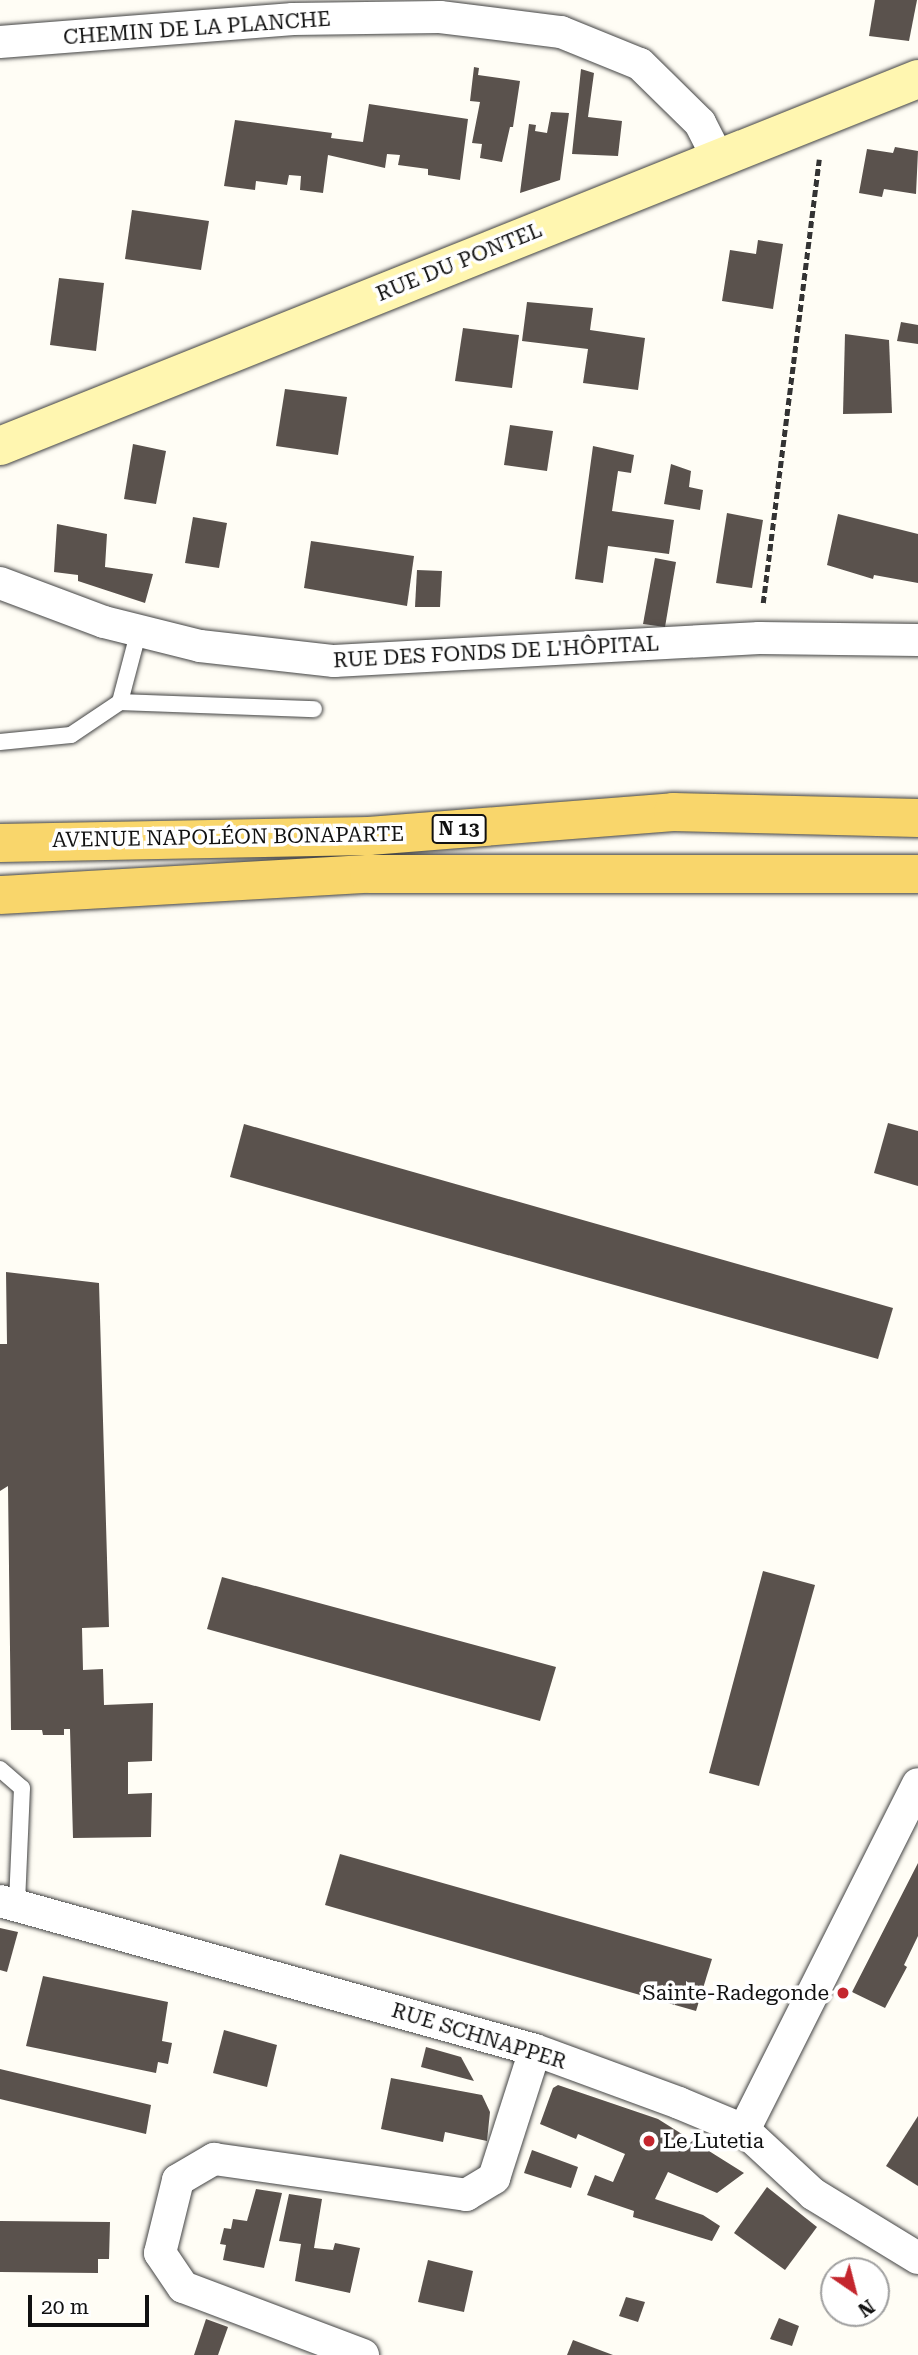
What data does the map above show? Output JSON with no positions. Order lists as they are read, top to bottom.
{
  "streets": {
    "main road": ["RUE DU PONTEL", "N 13", "AVENUE NAPOLÉON BONAPARTE"],
    "street": ["CHEMIN DE LA PLANCHE", "RUE DES FONDS DE L'HÔPITAL", "RUE SCHNAPPER"]
  },
  "crossings": [
    ["CHEMIN DE LA PLANCHE", "RUE DU PONTEL"]
  ],
  "places": ["Sainte-Radegonde", "Le Lutetia"],
  "scale_bar": "20 m",
  "north": "bottom right"
}
